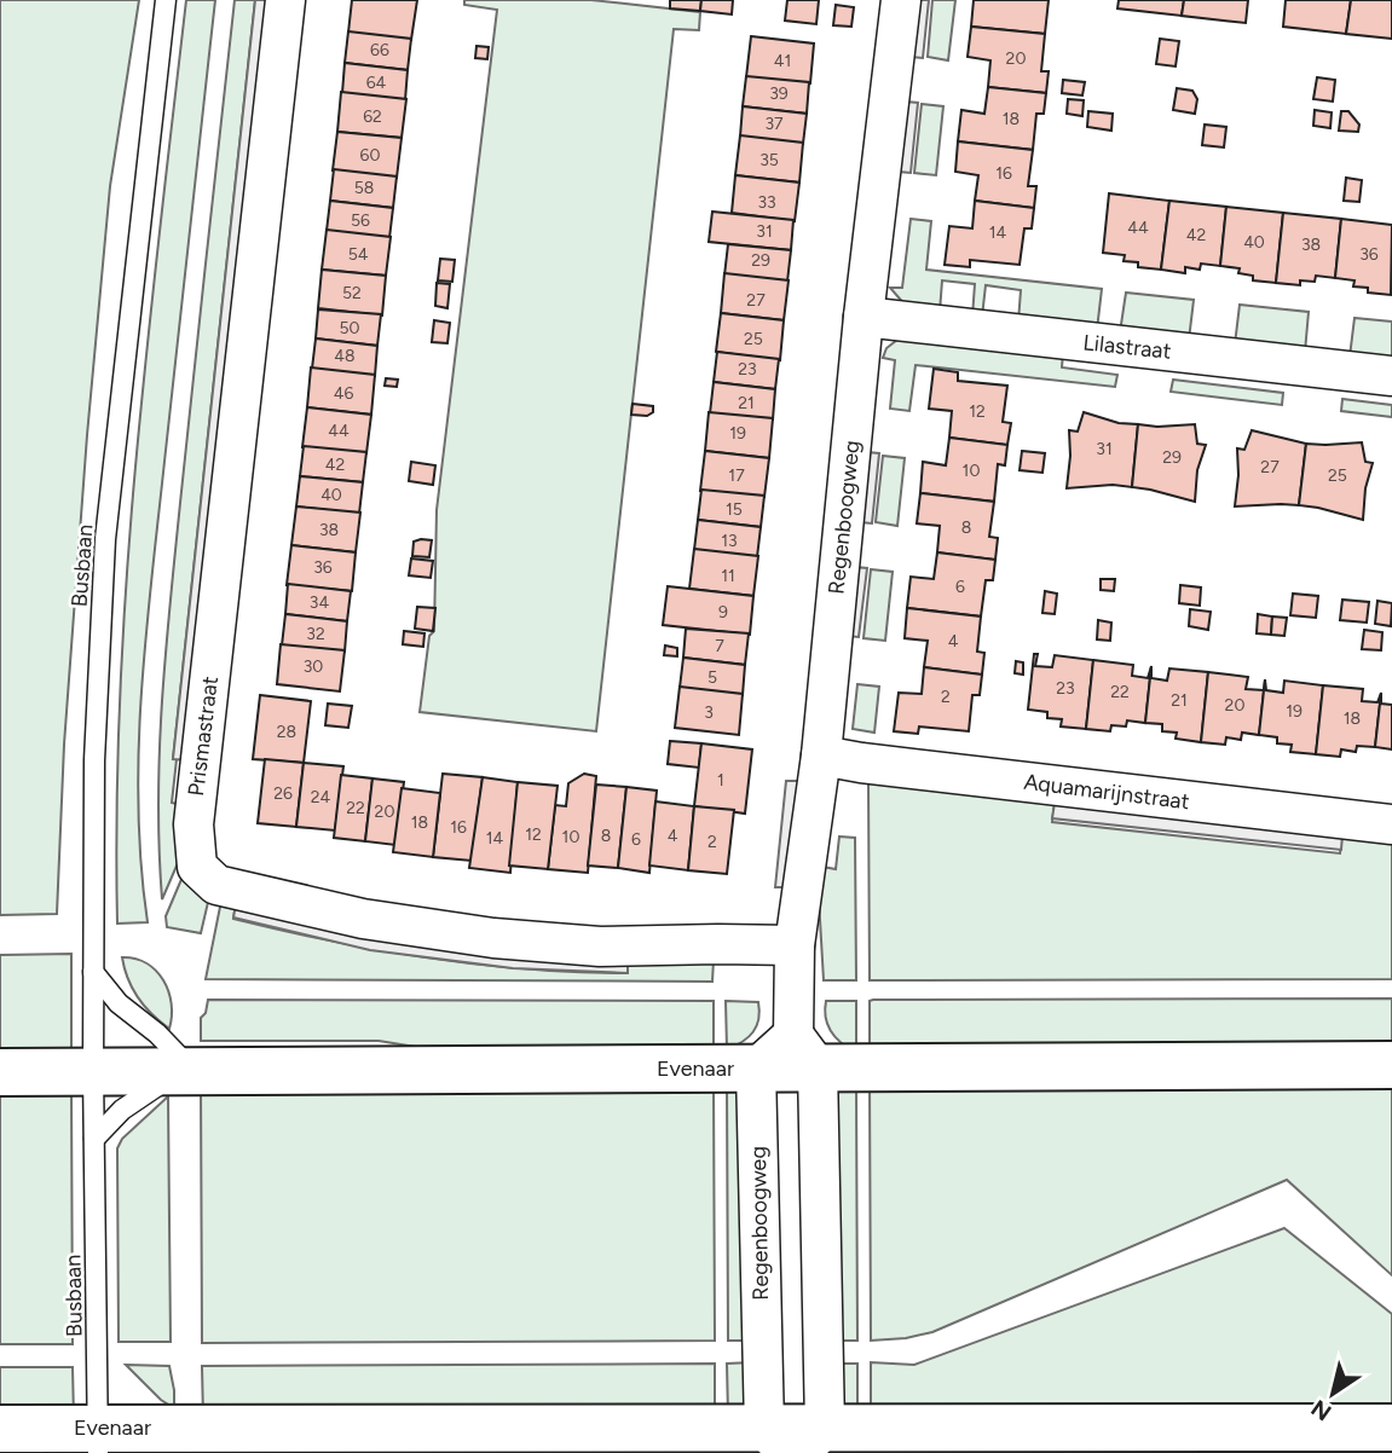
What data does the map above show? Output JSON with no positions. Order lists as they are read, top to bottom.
{
  "streets": {
    "main road": ["Evenaar"],
    "street": [
      "Lilastraat",
      "Regenboogweg",
      "Prismastraat",
      "Aquamarijnstraat"
    ],
    "lane": ["Busbaan"]
  },
  "crossings": [
    ["Lilastraat", "Regenboogweg"],
    ["Regenboogweg", "Prismastraat"],
    ["Regenboogweg", "Aquamarijnstraat"],
    ["Regenboogweg", "Evenaar"],
    ["Busbaan", "Evenaar"]
  ],
  "house_numbers": [
    "66",
    "20",
    "41",
    "64",
    "39",
    "62",
    "18",
    "37",
    "60",
    "35",
    "16",
    "58",
    "33",
    "56",
    "44",
    "31",
    "14",
    "42",
    "40",
    "38",
    "54",
    "36",
    "29",
    "52",
    "27",
    "50",
    "25",
    "48",
    "23",
    "46",
    "21",
    "12",
    "44",
    "19",
    "31",
    "29",
    "42",
    "27",
    "10",
    "17",
    "25",
    "40",
    "15",
    "8",
    "38",
    "13",
    "36",
    "11",
    "6",
    "34",
    "9",
    "32",
    "4",
    "7",
    "30",
    "5",
    "23",
    "22",
    "2",
    "21",
    "20",
    "19",
    "3",
    "18",
    "28",
    "1",
    "26",
    "24",
    "22",
    "20",
    "18",
    "16",
    "12",
    "8",
    "4",
    "10",
    "14",
    "6",
    "2"
  ],
  "north": "bottom left"
}
